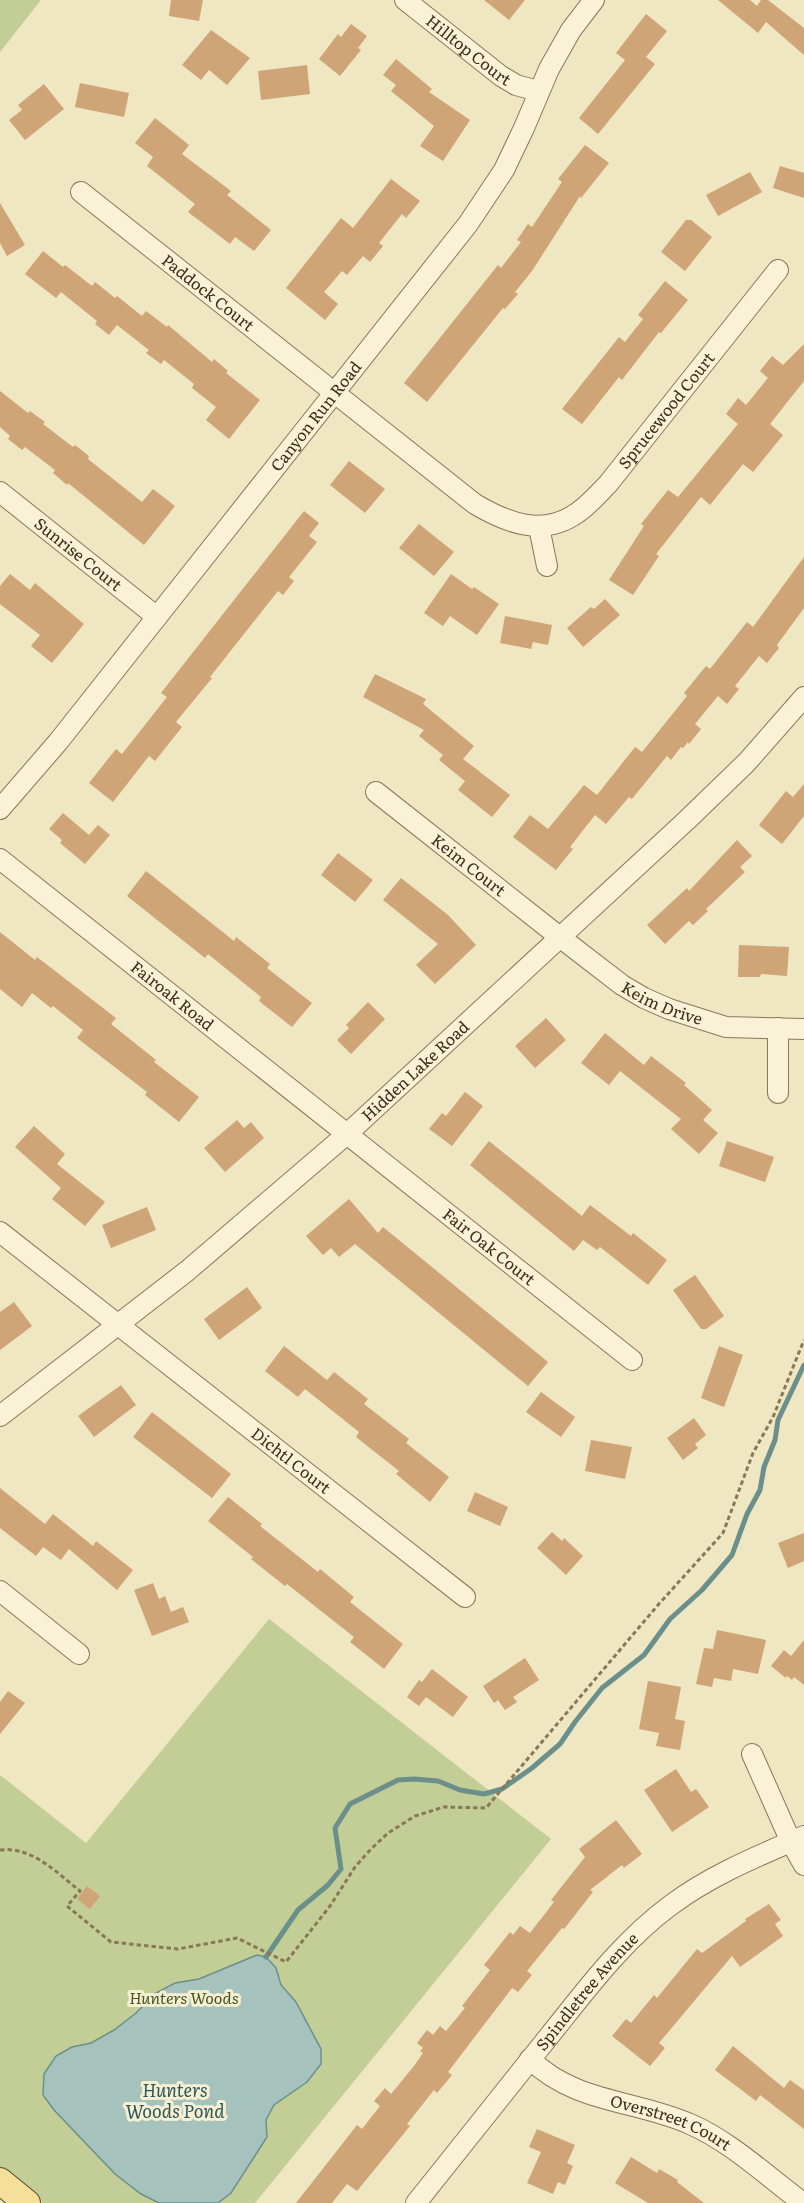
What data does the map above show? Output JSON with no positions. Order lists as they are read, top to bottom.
{
  "streets": {
    "street": [
      "Hilltop Court",
      "Paddock Court",
      "Sprucewood Court",
      "Canyon Run Road",
      "Sunrise Court",
      "Keim Court",
      "Fairoak Road",
      "Keim Drive",
      "Hidden Lake Road",
      "Fair Oak Court",
      "Dichtl Court",
      "Spindletree Avenue",
      "Overstreet Court"
    ]
  },
  "crossings": [
    ["Hilltop Court", "Canyon Run Road"],
    ["Paddock Court", "Sprucewood Court"],
    ["Paddock Court", "Canyon Run Road"],
    ["Sprucewood Court", "Canyon Run Road"],
    ["Canyon Run Road", "Sunrise Court"],
    ["Keim Court", "Keim Drive"],
    ["Keim Court", "Hidden Lake Road"],
    ["Fairoak Road", "Hidden Lake Road"],
    ["Fairoak Road", "Fair Oak Court"],
    ["Keim Drive", "Hidden Lake Road"],
    ["Hidden Lake Road", "Fair Oak Court"],
    ["Hidden Lake Road", "Dichtl Court"],
    ["Spindletree Avenue", "Overstreet Court"]
  ],
  "water": ["Hunters Woods Pond"],
  "parks": ["Hunters Woods"]
}
